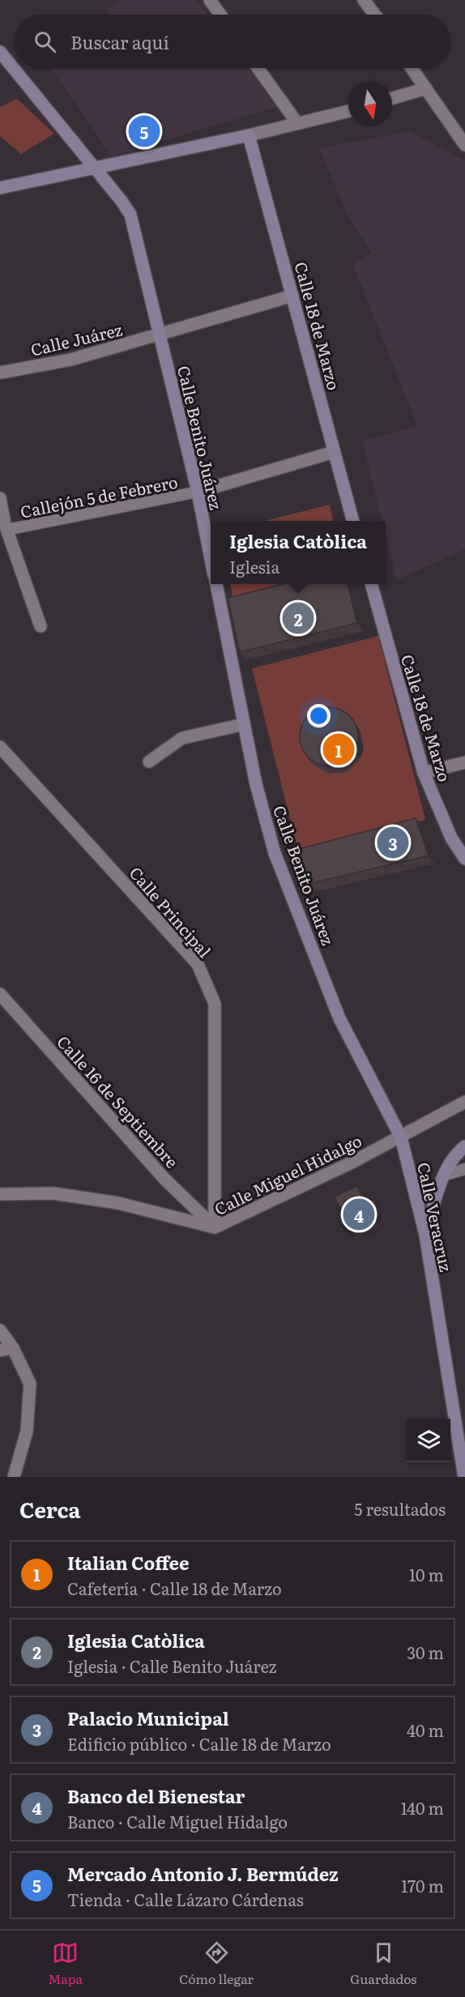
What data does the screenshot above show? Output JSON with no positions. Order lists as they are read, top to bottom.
{
  "streets": {
    "main road": ["Calle 18 de Marzo", "Calle Benito Juárez", "Calle Veracruz"],
    "street": [
      "Calle Juárez",
      "Calle Principal",
      "Calle 16 de Septiembre",
      "Calle Miguel Hidalgo"
    ],
    "lane": ["Callejón 5 de Febrero"]
  },
  "crossings": [
    ["Calle Juárez", "Calle Benito Juárez"],
    ["Calle Benito Juárez", "Callejón 5 de Febrero"],
    ["Calle Benito Juárez", "Calle Miguel Hidalgo"],
    ["Calle Benito Juárez", "Calle Veracruz"],
    ["Calle Principal", "Calle 16 de Septiembre"],
    ["Calle Principal", "Calle Miguel Hidalgo"],
    ["Calle 16 de Septiembre", "Calle Miguel Hidalgo"],
    ["Calle Miguel Hidalgo", "Calle Veracruz"]
  ],
  "north": "bottom",
  "page": {
    "search": "Buscar aquí",
    "pins": [
      "5",
      "2",
      "1",
      "3",
      "4"
    ],
    "popup": ["Iglesia Catòlica", "Iglesia"],
    "heading": ["Cerca", "5 resultados"],
    "list": [
      {
        "mark": "1",
        "name": "Italian Coffee",
        "note": "Cafetería · Calle 18 de Marzo",
        "value": "10 m"
      },
      {
        "mark": "2",
        "name": "Iglesia Catòlica",
        "note": "Iglesia · Calle Benito Juárez",
        "value": "30 m"
      },
      {
        "mark": "3",
        "name": "Palacio Municipal",
        "note": "Edificio público · Calle 18 de Marzo",
        "value": "40 m"
      },
      {
        "mark": "4",
        "name": "Banco del Bienestar",
        "note": "Banco · Calle Miguel Hidalgo",
        "value": "140 m"
      },
      {
        "mark": "5",
        "name": "Mercado Antonio J. Bermúdez",
        "note": "Tienda · Calle Lázaro Cárdenas",
        "value": "170 m"
      }
    ],
    "nav": ["Mapa", "Cómo llegar", "Guardados"]
  }
}
